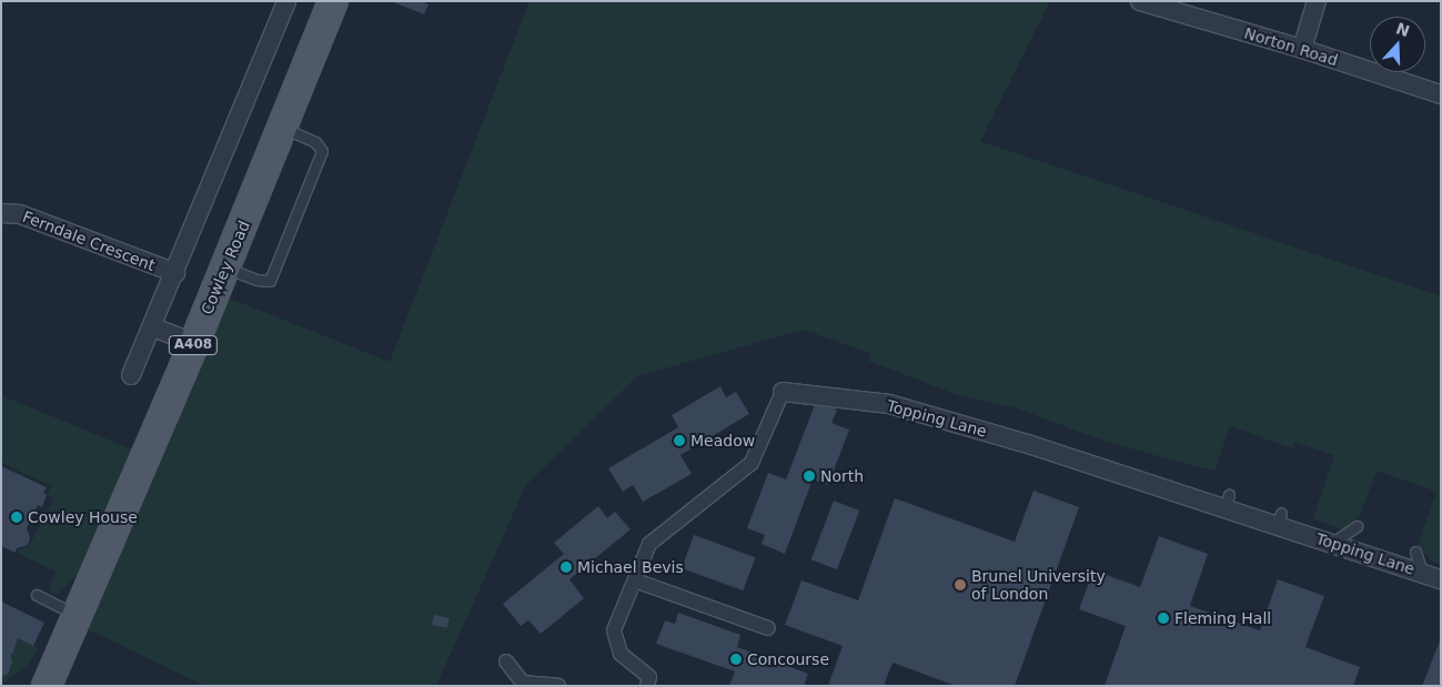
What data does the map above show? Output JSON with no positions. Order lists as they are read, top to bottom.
{
  "streets": {
    "main road": ["Cowley Road", "A408"],
    "street": ["Norton Road", "Ferndale Crescent", "Topping Lane"]
  },
  "places": [
    "Meadow",
    "North",
    "Cowley House",
    "Michael Bevis",
    "Brunel University of London",
    "Fleming Hall",
    "Concourse"
  ],
  "north": "top"
}
